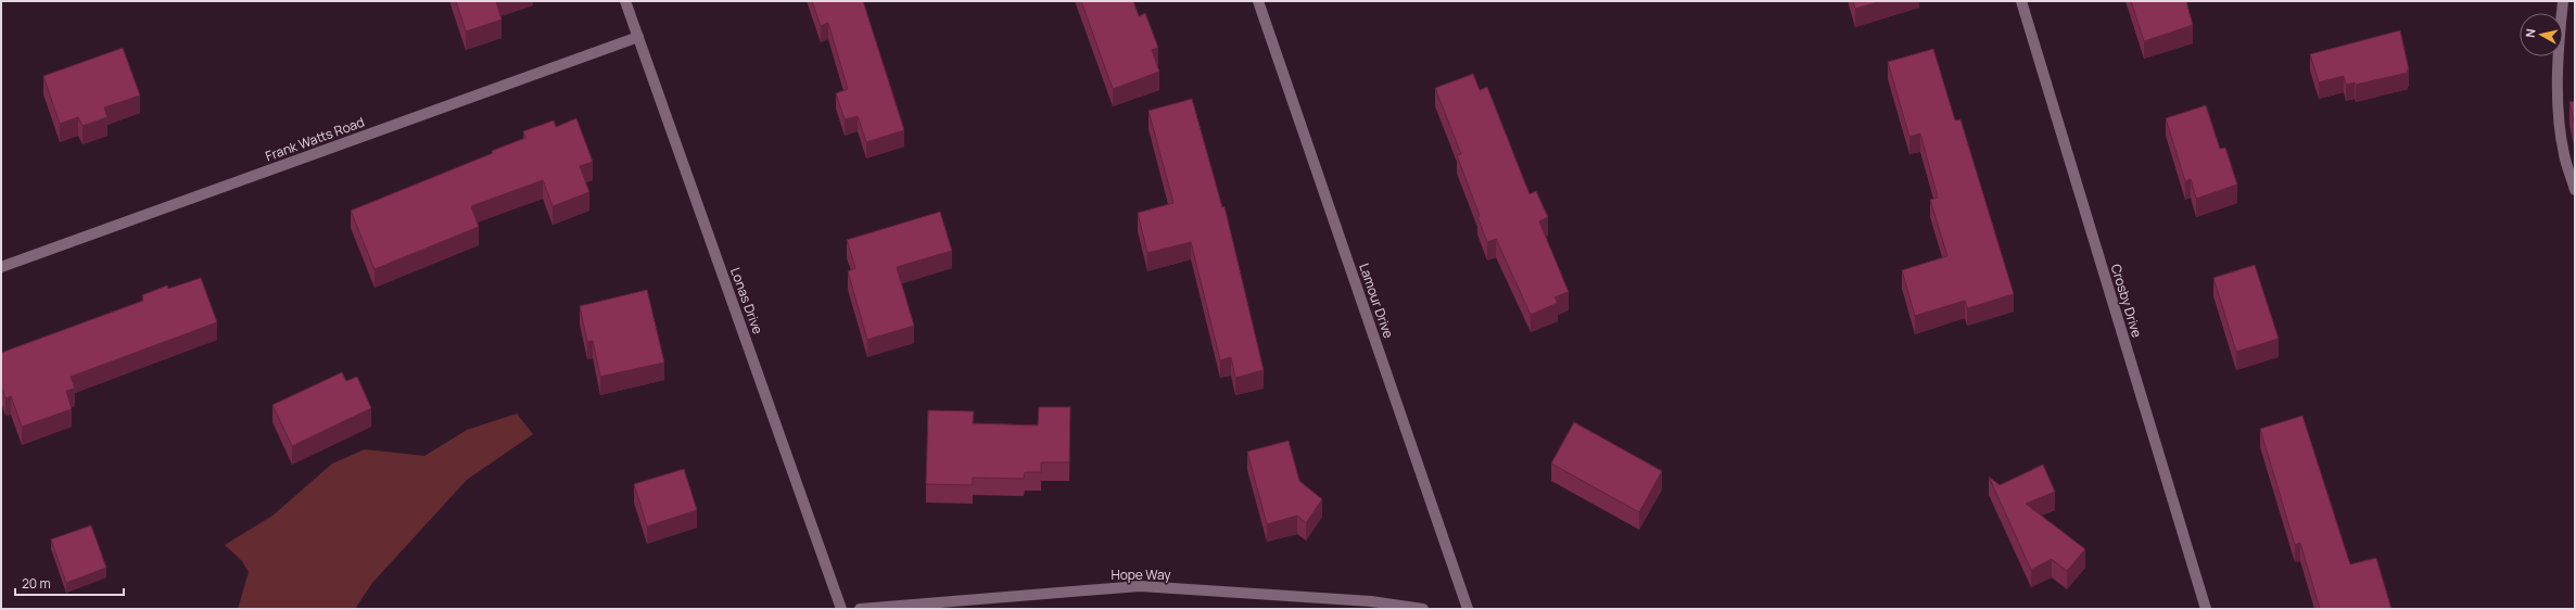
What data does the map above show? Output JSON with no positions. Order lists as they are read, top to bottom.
{
  "streets": {
    "street": [
      "Frank Watts Road",
      "Lonas Drive",
      "Lamour Drive",
      "Crosby Drive",
      "Hope Way"
    ]
  },
  "crossings": [
    ["Frank Watts Road", "Lonas Drive"]
  ],
  "scale_bar": "20 m",
  "north": "left"
}
